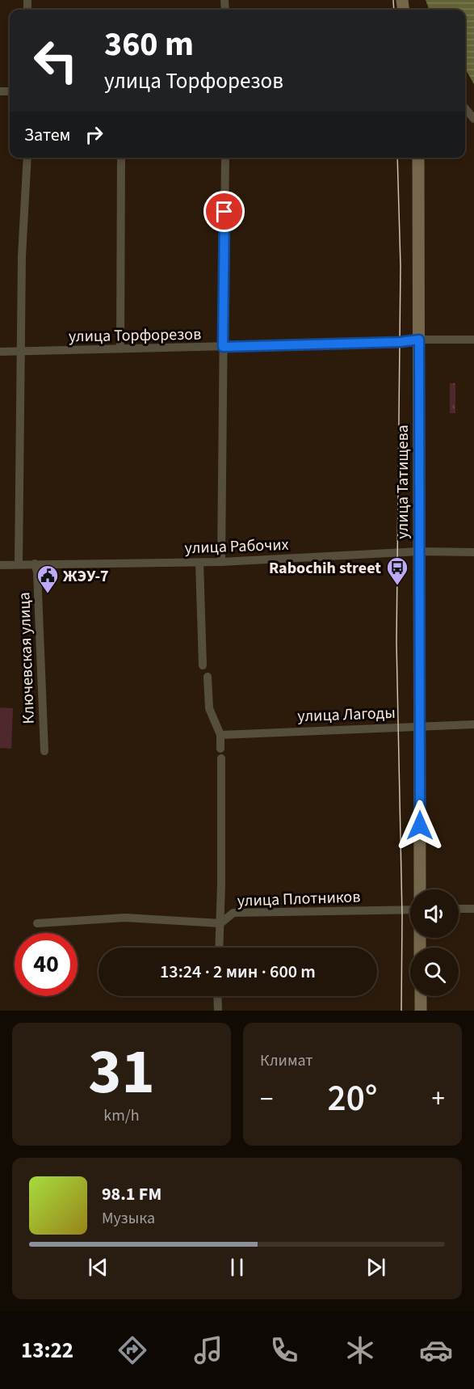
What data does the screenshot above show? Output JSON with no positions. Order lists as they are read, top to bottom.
{
  "streets": {
    "street": [
      "улица Торфорезов",
      "улица Татищева",
      "улица Рабочих",
      "Ключевская улица",
      "улица Лагоды",
      "улица Плотников"
    ]
  },
  "crossings": [
    ["улица Торфорезов", "улица Татищева"],
    ["улица Татищева", "улица Рабочих"],
    ["улица Татищева", "улица Лагоды"],
    ["улица Рабочих", "Ключевская улица"]
  ],
  "places": {
    "bus stop": ["Rabochih street"],
    "public building": ["ЖЭУ-7"]
  },
  "page": {
    "turn": ["360 m", "улица Торфорезов"],
    "then": "Затем",
    "limit": "40",
    "trip": "13:24 · 2 мин · 600 m",
    "tile": [
      ["31", "km/h"],
      "Климат"
    ],
    "heat": ["−", "20°", "+"],
    "song": ["98.1 FM", "Музыка"],
    "tabs": "13:22"
  }
}
